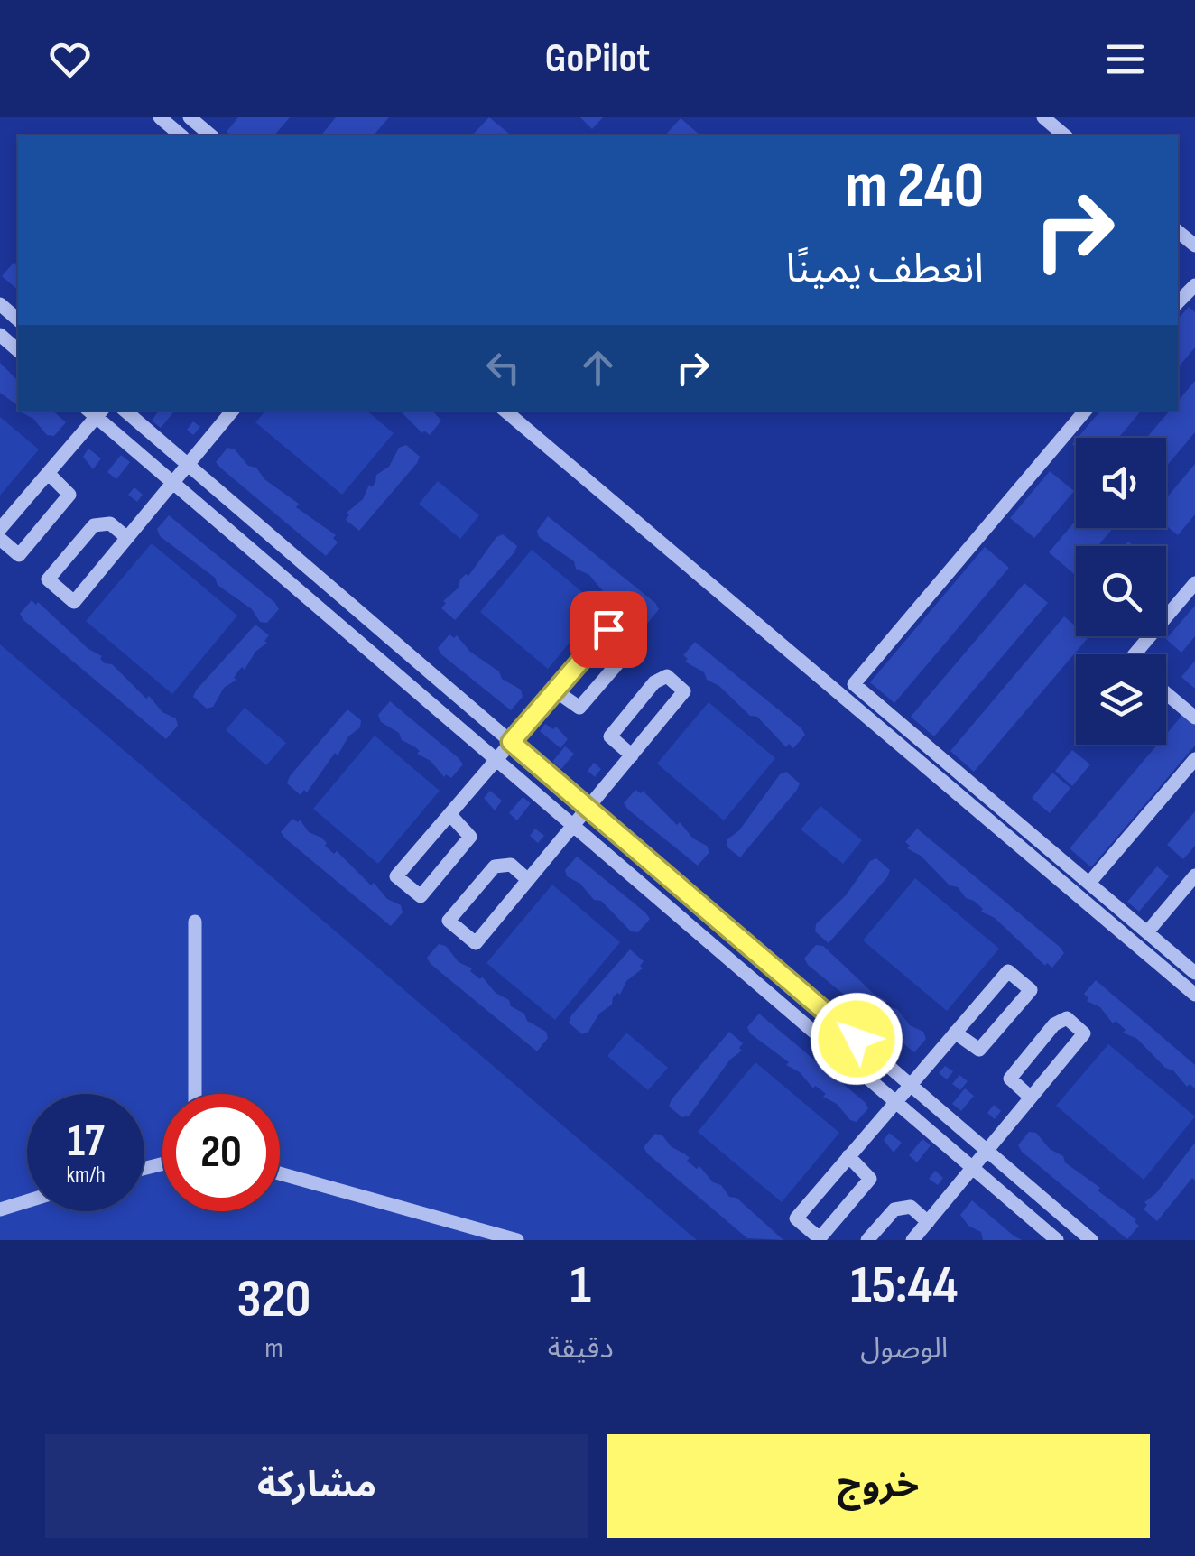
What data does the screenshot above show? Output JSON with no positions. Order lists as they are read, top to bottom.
{
  "page": {
    "header": "GoPilot",
    "turn": ["240 m", "انعطف يمينًا"],
    "speed": "17 km/h",
    "limit": "20",
    "eta": [
      "15:44",
      "الوصول",
      "1",
      "دقيقة",
      "320",
      "m"
    ],
    "buttons": ["خروج", "مشاركة"]
  }
}
